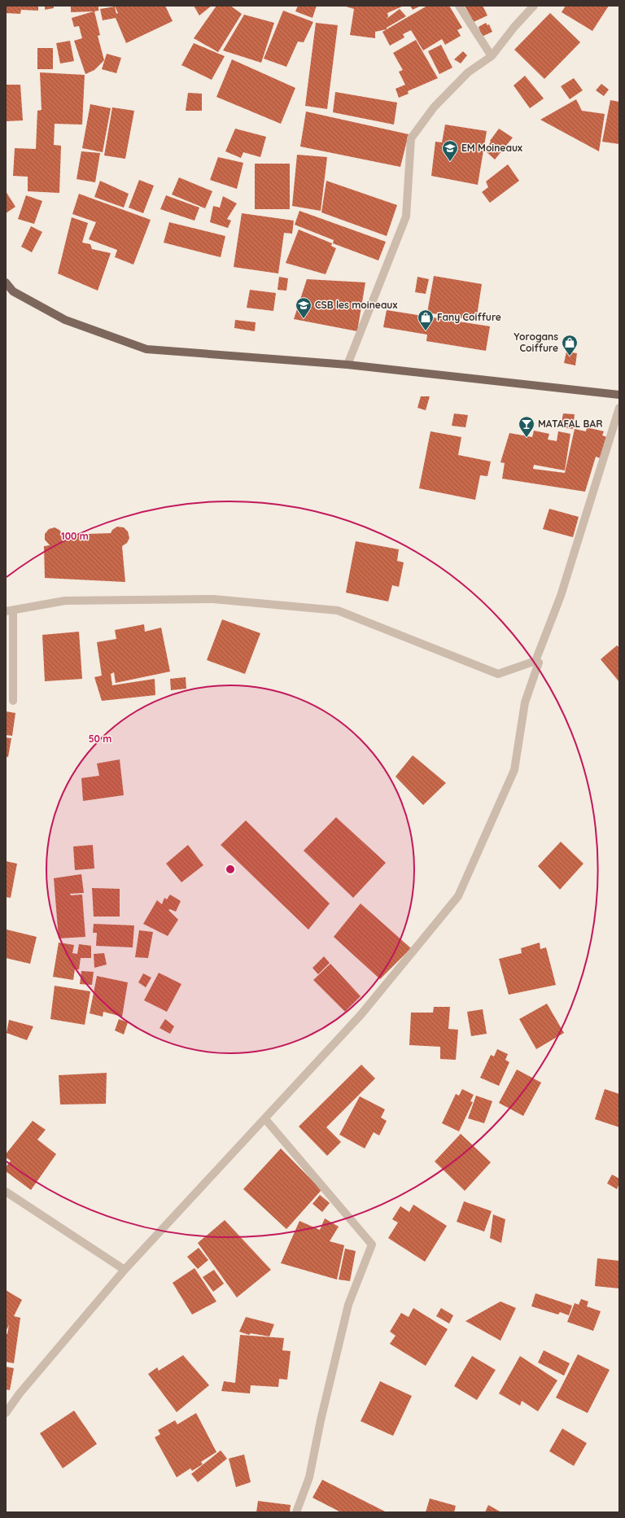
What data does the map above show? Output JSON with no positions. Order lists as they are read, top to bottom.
{
  "places": {
    "school or university": ["EM Moineaux", "CSB les moineaux"],
    "shop": ["Fany Coiffure", "Yorogans Coiffure"],
    "bar": ["MATAFAL BAR"]
  },
  "rings": ["100 m", "50 m"]
}
